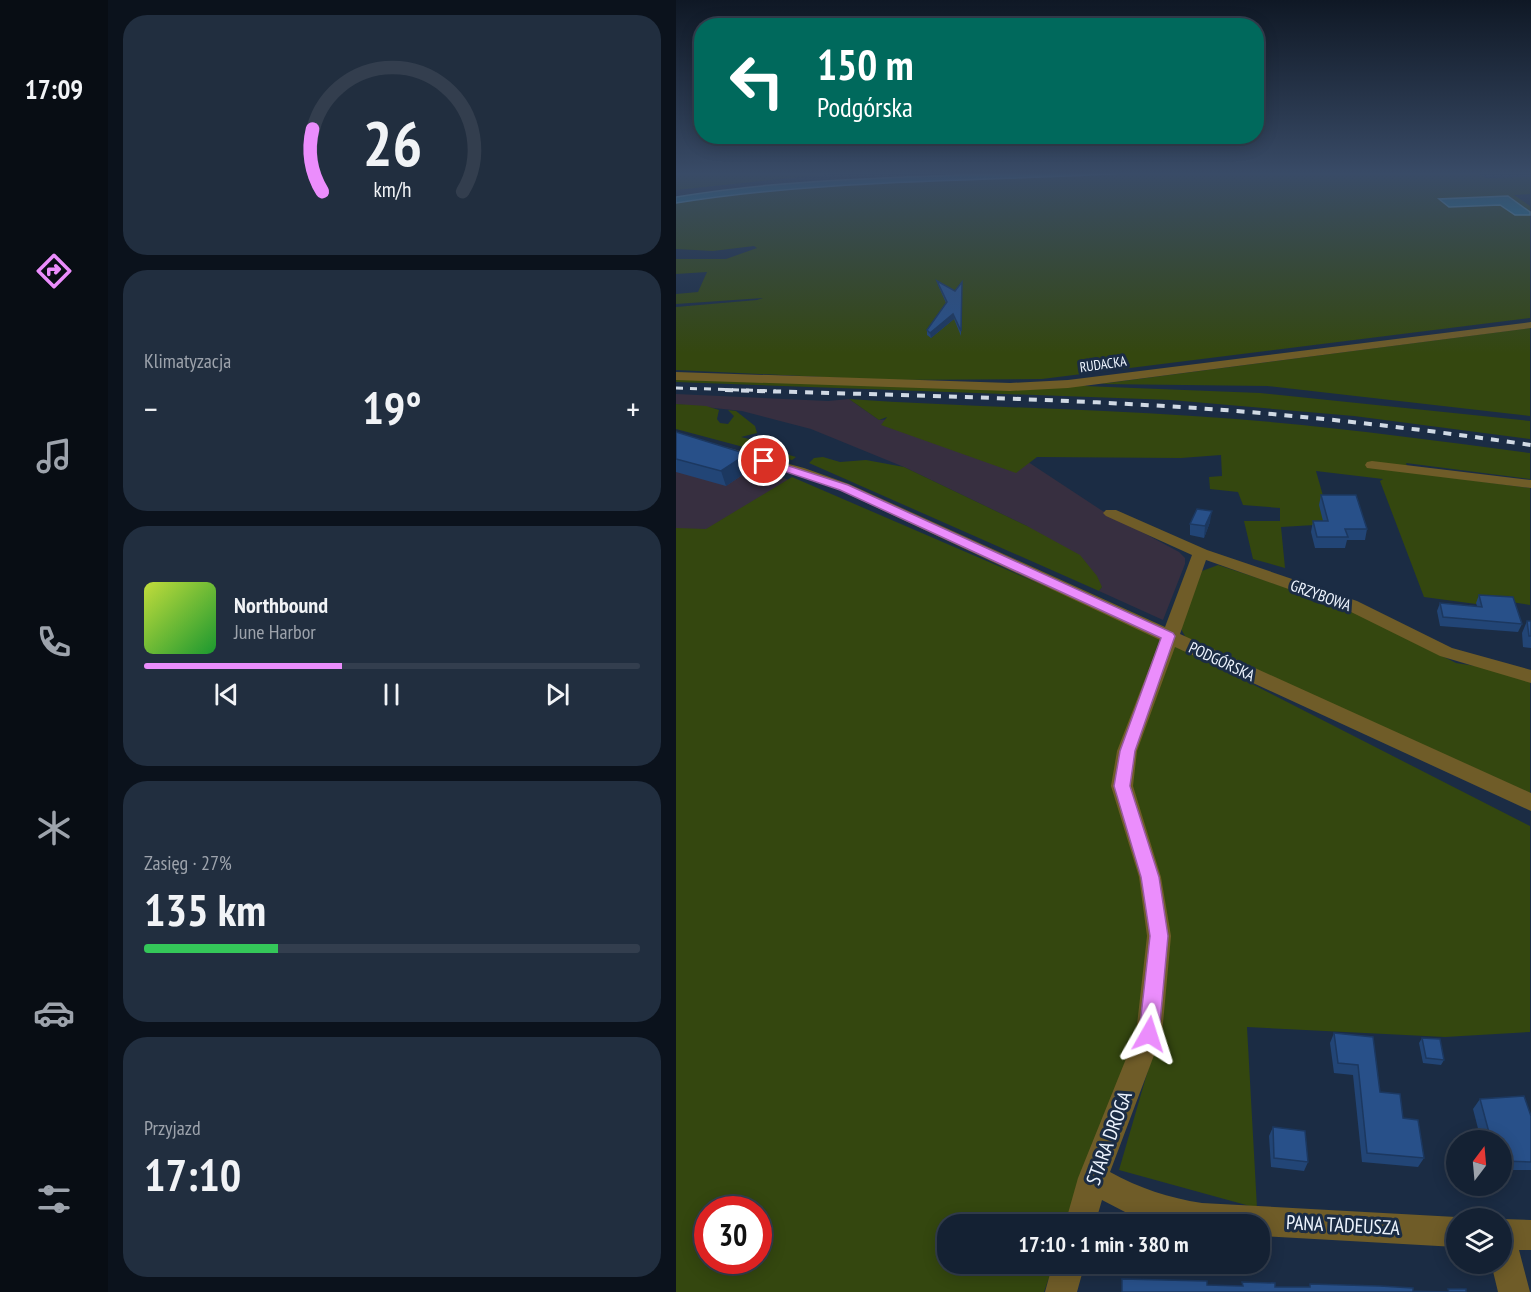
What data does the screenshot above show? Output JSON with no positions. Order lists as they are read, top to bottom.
{
  "streets": {
    "street": [
      "RUDACKA",
      "GRZYBOWA",
      "PODGÓRSKA",
      "STARA DROGA",
      "PANA TADEUSZA"
    ]
  },
  "crossings": [
    ["GRZYBOWA", "STARA DROGA"],
    ["PODGÓRSKA", "STARA DROGA"],
    ["STARA DROGA", "PANA TADEUSZA"]
  ],
  "north": "top",
  "page": {
    "tabs": "17:09",
    "turn": ["150 m", "Podgórska"],
    "tile": [
      "Klimatyzacja",
      ["Zasięg · 27%", "135 km"],
      ["Przyjazd", "17:10"]
    ],
    "heat": ["−", "19°", "+"],
    "song": ["Northbound", "June Harbor"],
    "limit": "30",
    "trip": "17:10 · 1 min · 380 m",
    "gauge": ["26", "km/h"]
  }
}
